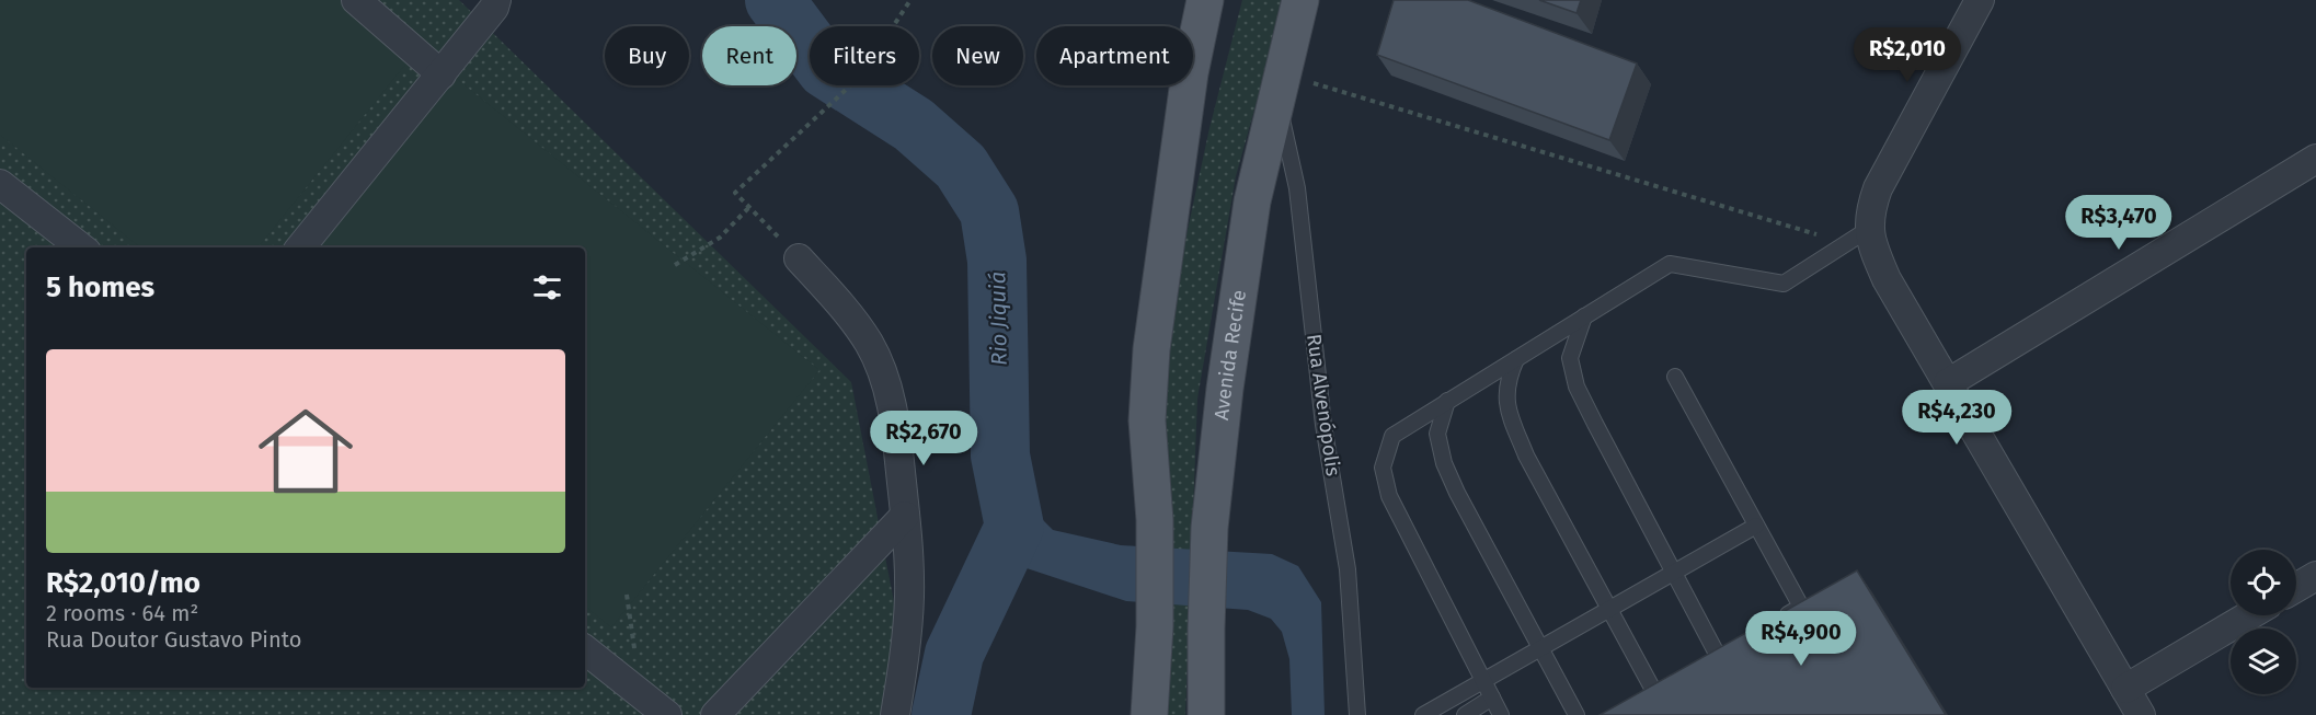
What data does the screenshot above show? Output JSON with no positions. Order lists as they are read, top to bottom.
{
  "streets": {
    "main road": ["Avenida Recife"],
    "lane": ["Rua Alvenópolis"]
  },
  "crossings": [
    ["Avenida Recife", "Rua Alvenópolis"]
  ],
  "water": ["Rio Jiquiá"],
  "page": {
    "chip": [
      "Buy",
      "Rent",
      "Filters",
      "New",
      "Apartment"
    ],
    "price": [
      "R$2,010",
      "R$3,470",
      "R$4,230",
      "R$2,670",
      "R$4,900"
    ],
    "heading": "5 homes",
    "list": [
      {
        "name": "R$2,010/mo",
        "note": "2 rooms · 64 m² · Rua Doutor Gustavo Pinto"
      }
    ]
  }
}
